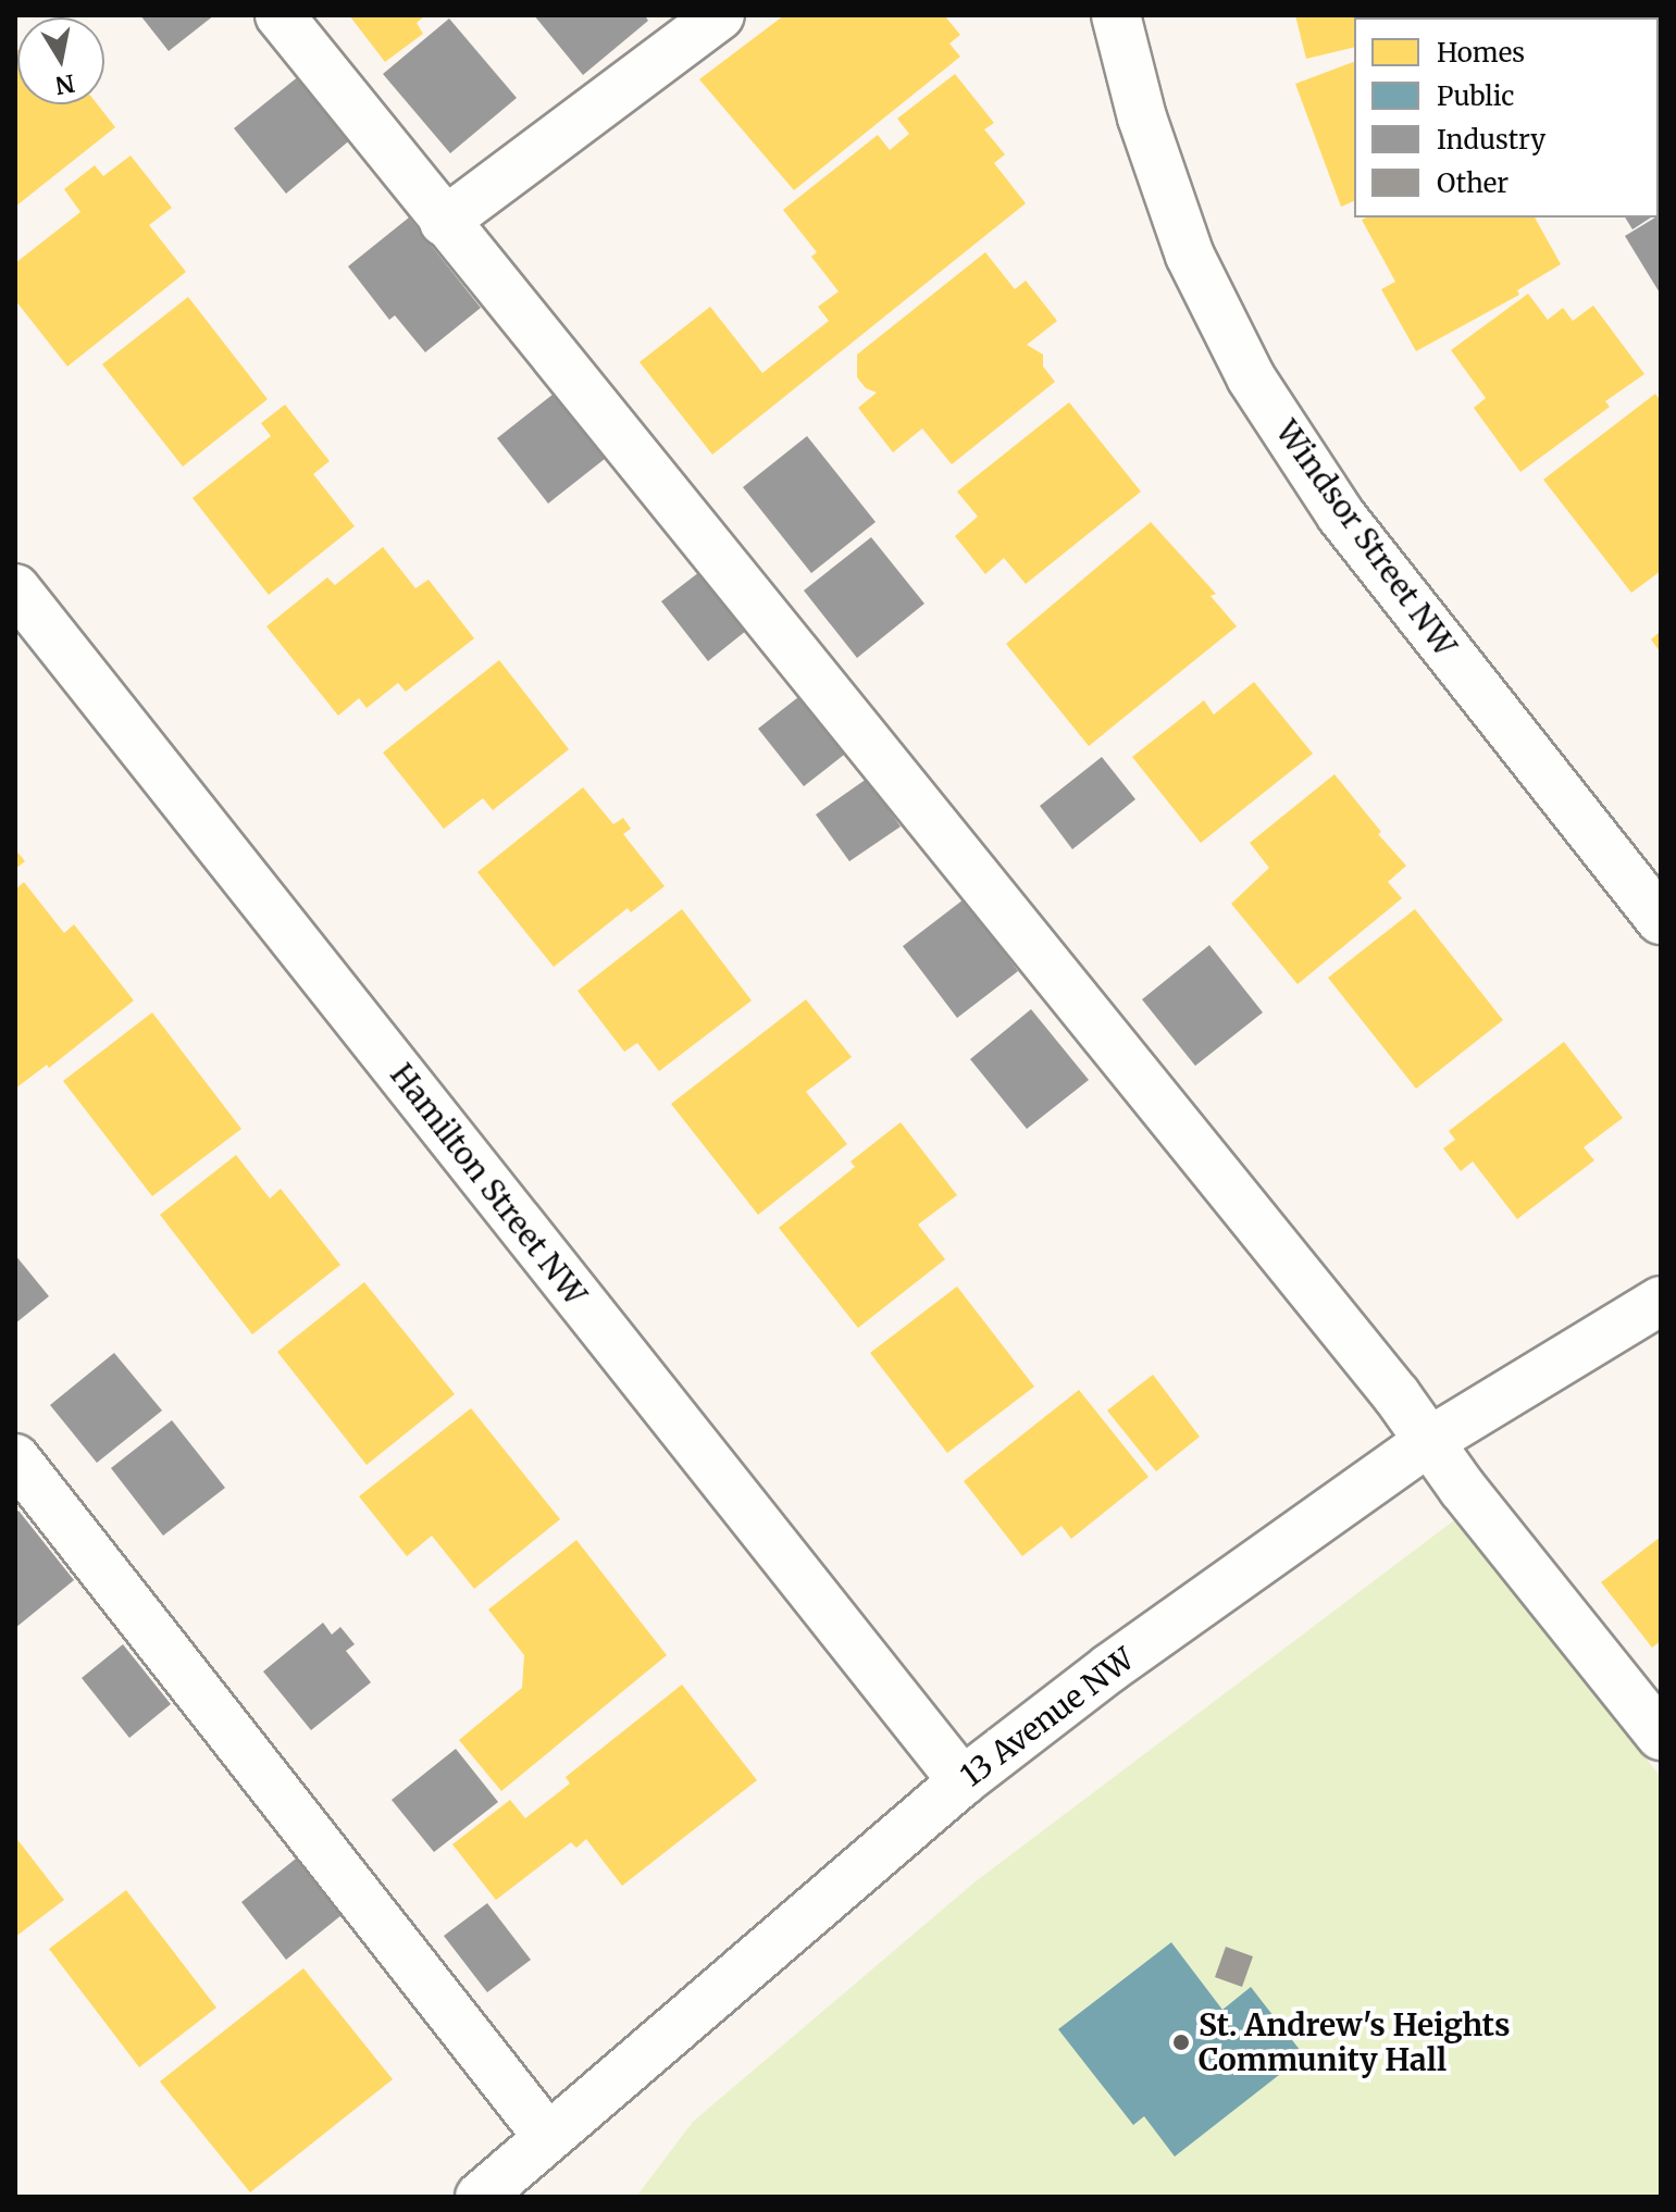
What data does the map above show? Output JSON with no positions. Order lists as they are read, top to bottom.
{
  "streets": {
    "street": ["Windsor Street NW", "Hamilton Street NW", "13 Avenue NW"]
  },
  "crossings": [
    ["Hamilton Street NW", "13 Avenue NW"]
  ],
  "places": ["St. Andrew's Heights Community Hall"],
  "legend": [
    "Homes",
    "Public",
    "Industry",
    "Other"
  ],
  "north": "bottom"
}
